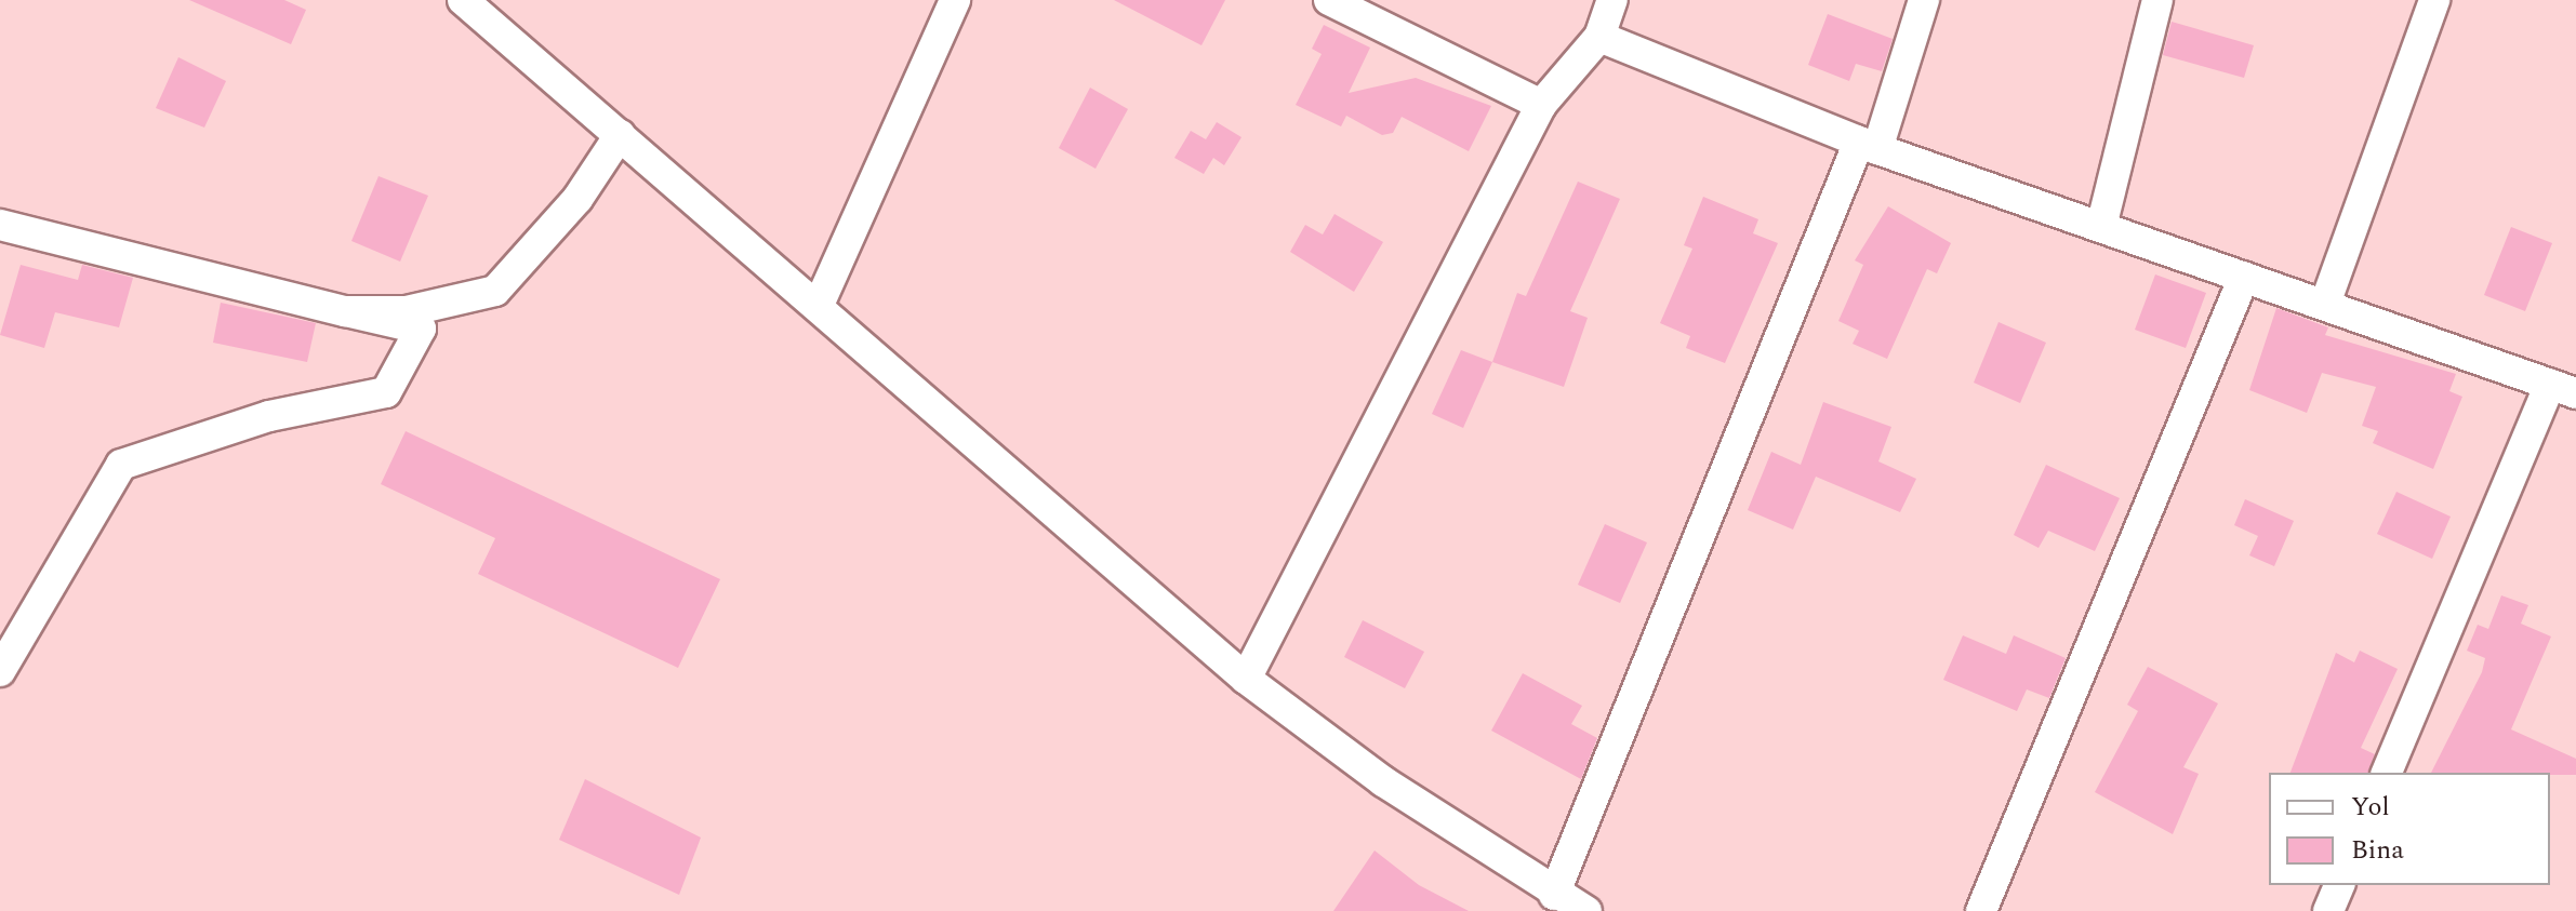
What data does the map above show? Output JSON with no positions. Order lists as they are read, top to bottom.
{
  "legend": ["Yol", "Bina"]
}
